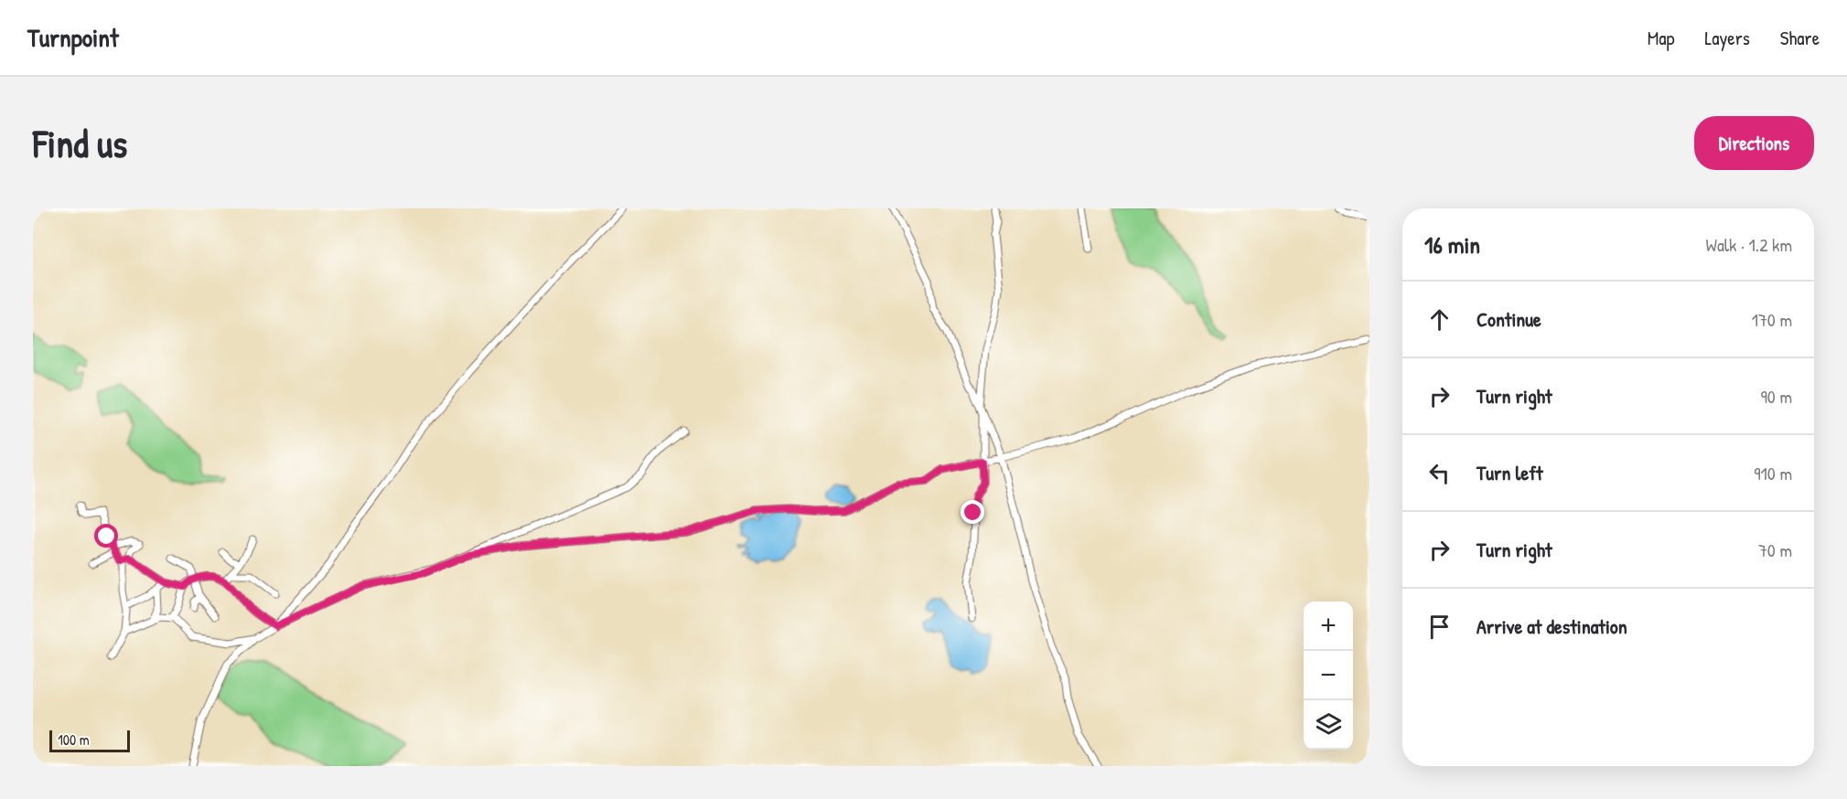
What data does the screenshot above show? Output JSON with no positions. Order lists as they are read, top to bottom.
{
  "scale_bar": "100 m",
  "page": {
    "header": "Turnpoint",
    "nav": ["Map", "Layers", "Share"],
    "buttons": "Directions",
    "title": "Find us",
    "heading": ["16 min", "Walk · 1.2 km"],
    "list": [
      ["Continue", "170 m"],
      ["Turn right", "90 m"],
      ["Turn left", "910 m"],
      ["Turn right", "70 m"],
      "Arrive at destination"
    ],
    "map_buttons": ["+", "−"],
    "scale": "100 m"
  }
}
